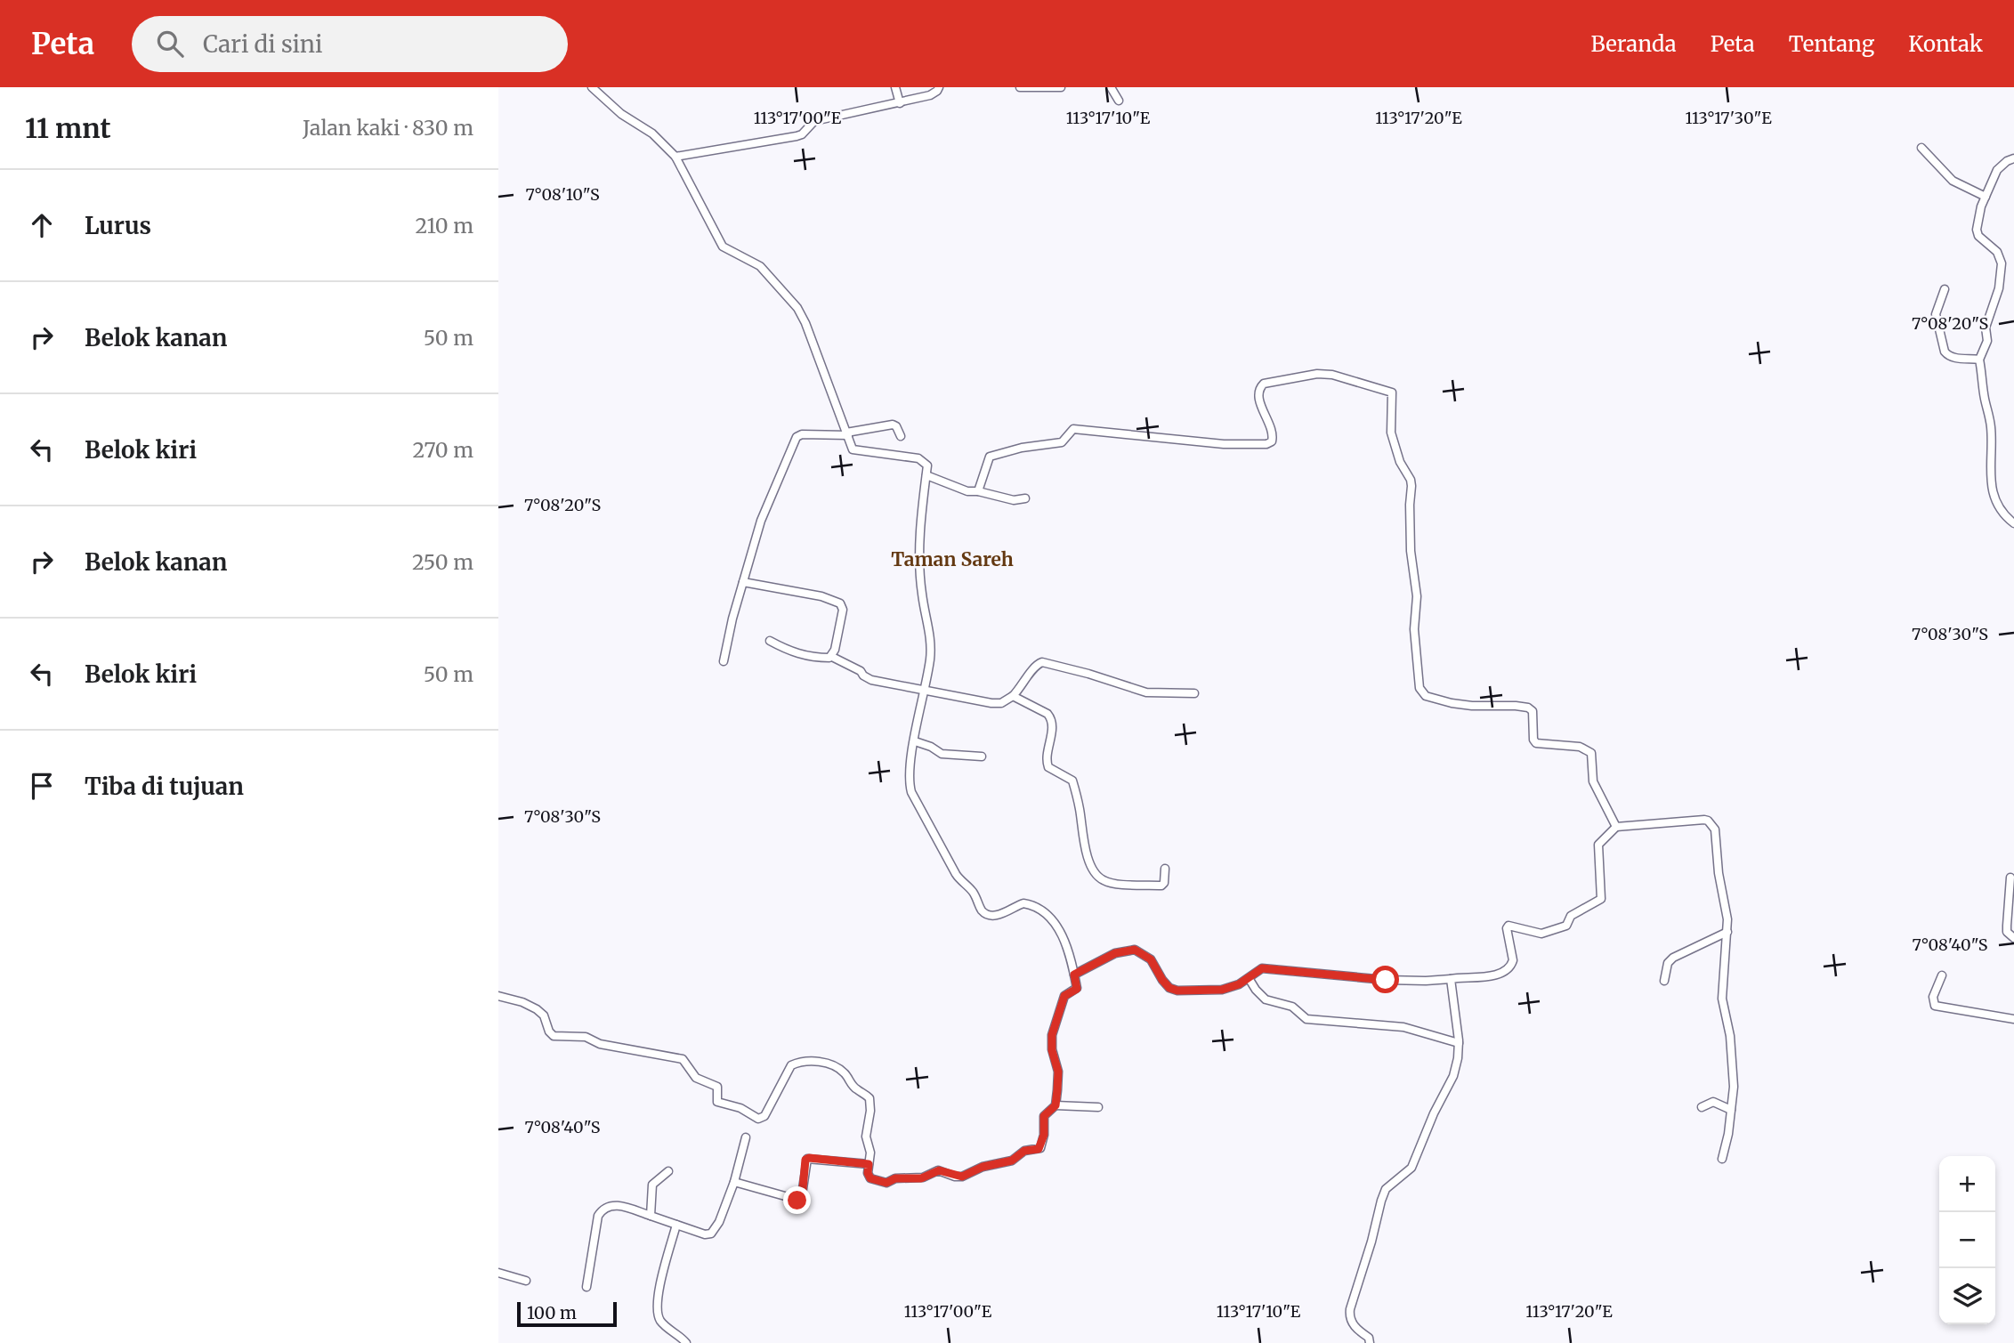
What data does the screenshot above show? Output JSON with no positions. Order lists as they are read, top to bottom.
{
  "districts": ["Taman Sareh"],
  "scale_bar": "100 m",
  "page": {
    "header": "Peta",
    "search": "Cari di sini",
    "nav": [
      "Beranda",
      "Peta",
      "Tentang",
      "Kontak"
    ],
    "heading": ["11 mnt", "Jalan kaki · 830 m"],
    "list": [
      ["Lurus", "210 m"],
      ["Belok kanan", "50 m"],
      ["Belok kiri", "270 m"],
      ["Belok kanan", "250 m"],
      ["Belok kiri", "50 m"],
      "Tiba di tujuan"
    ],
    "map_buttons": ["+", "−"],
    "scale": "100 m"
  },
  "coordinates": [
    "113°17'00\"E",
    "113°17'10\"E",
    "113°17'20\"E",
    "113°17'30\"E",
    "7°08'10\"S",
    "7°08'20\"S",
    "7°08'30\"S",
    "7°08'40\"S"
  ]
}
